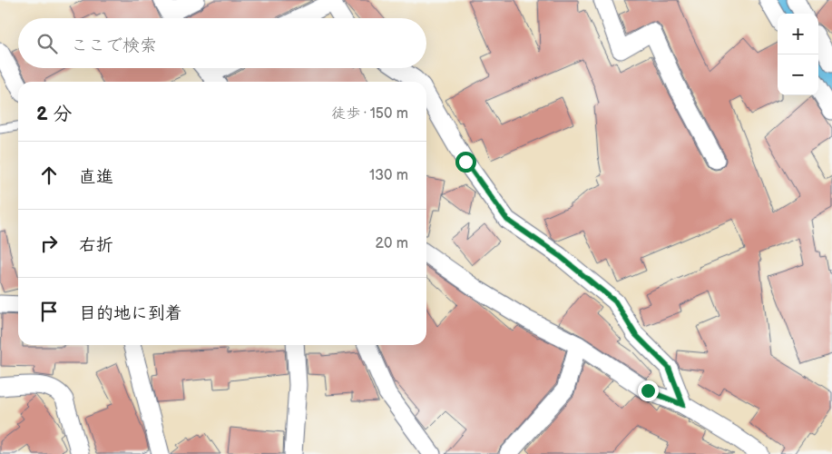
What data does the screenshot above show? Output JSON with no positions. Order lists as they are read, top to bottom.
{
  "page": {
    "map_buttons": ["+", "−"],
    "search": "ここで検索",
    "heading": ["2 分", "徒歩 · 150 m"],
    "list": [
      ["直進", "130 m"],
      ["右折", "20 m"],
      "目的地に到着"
    ]
  }
}
